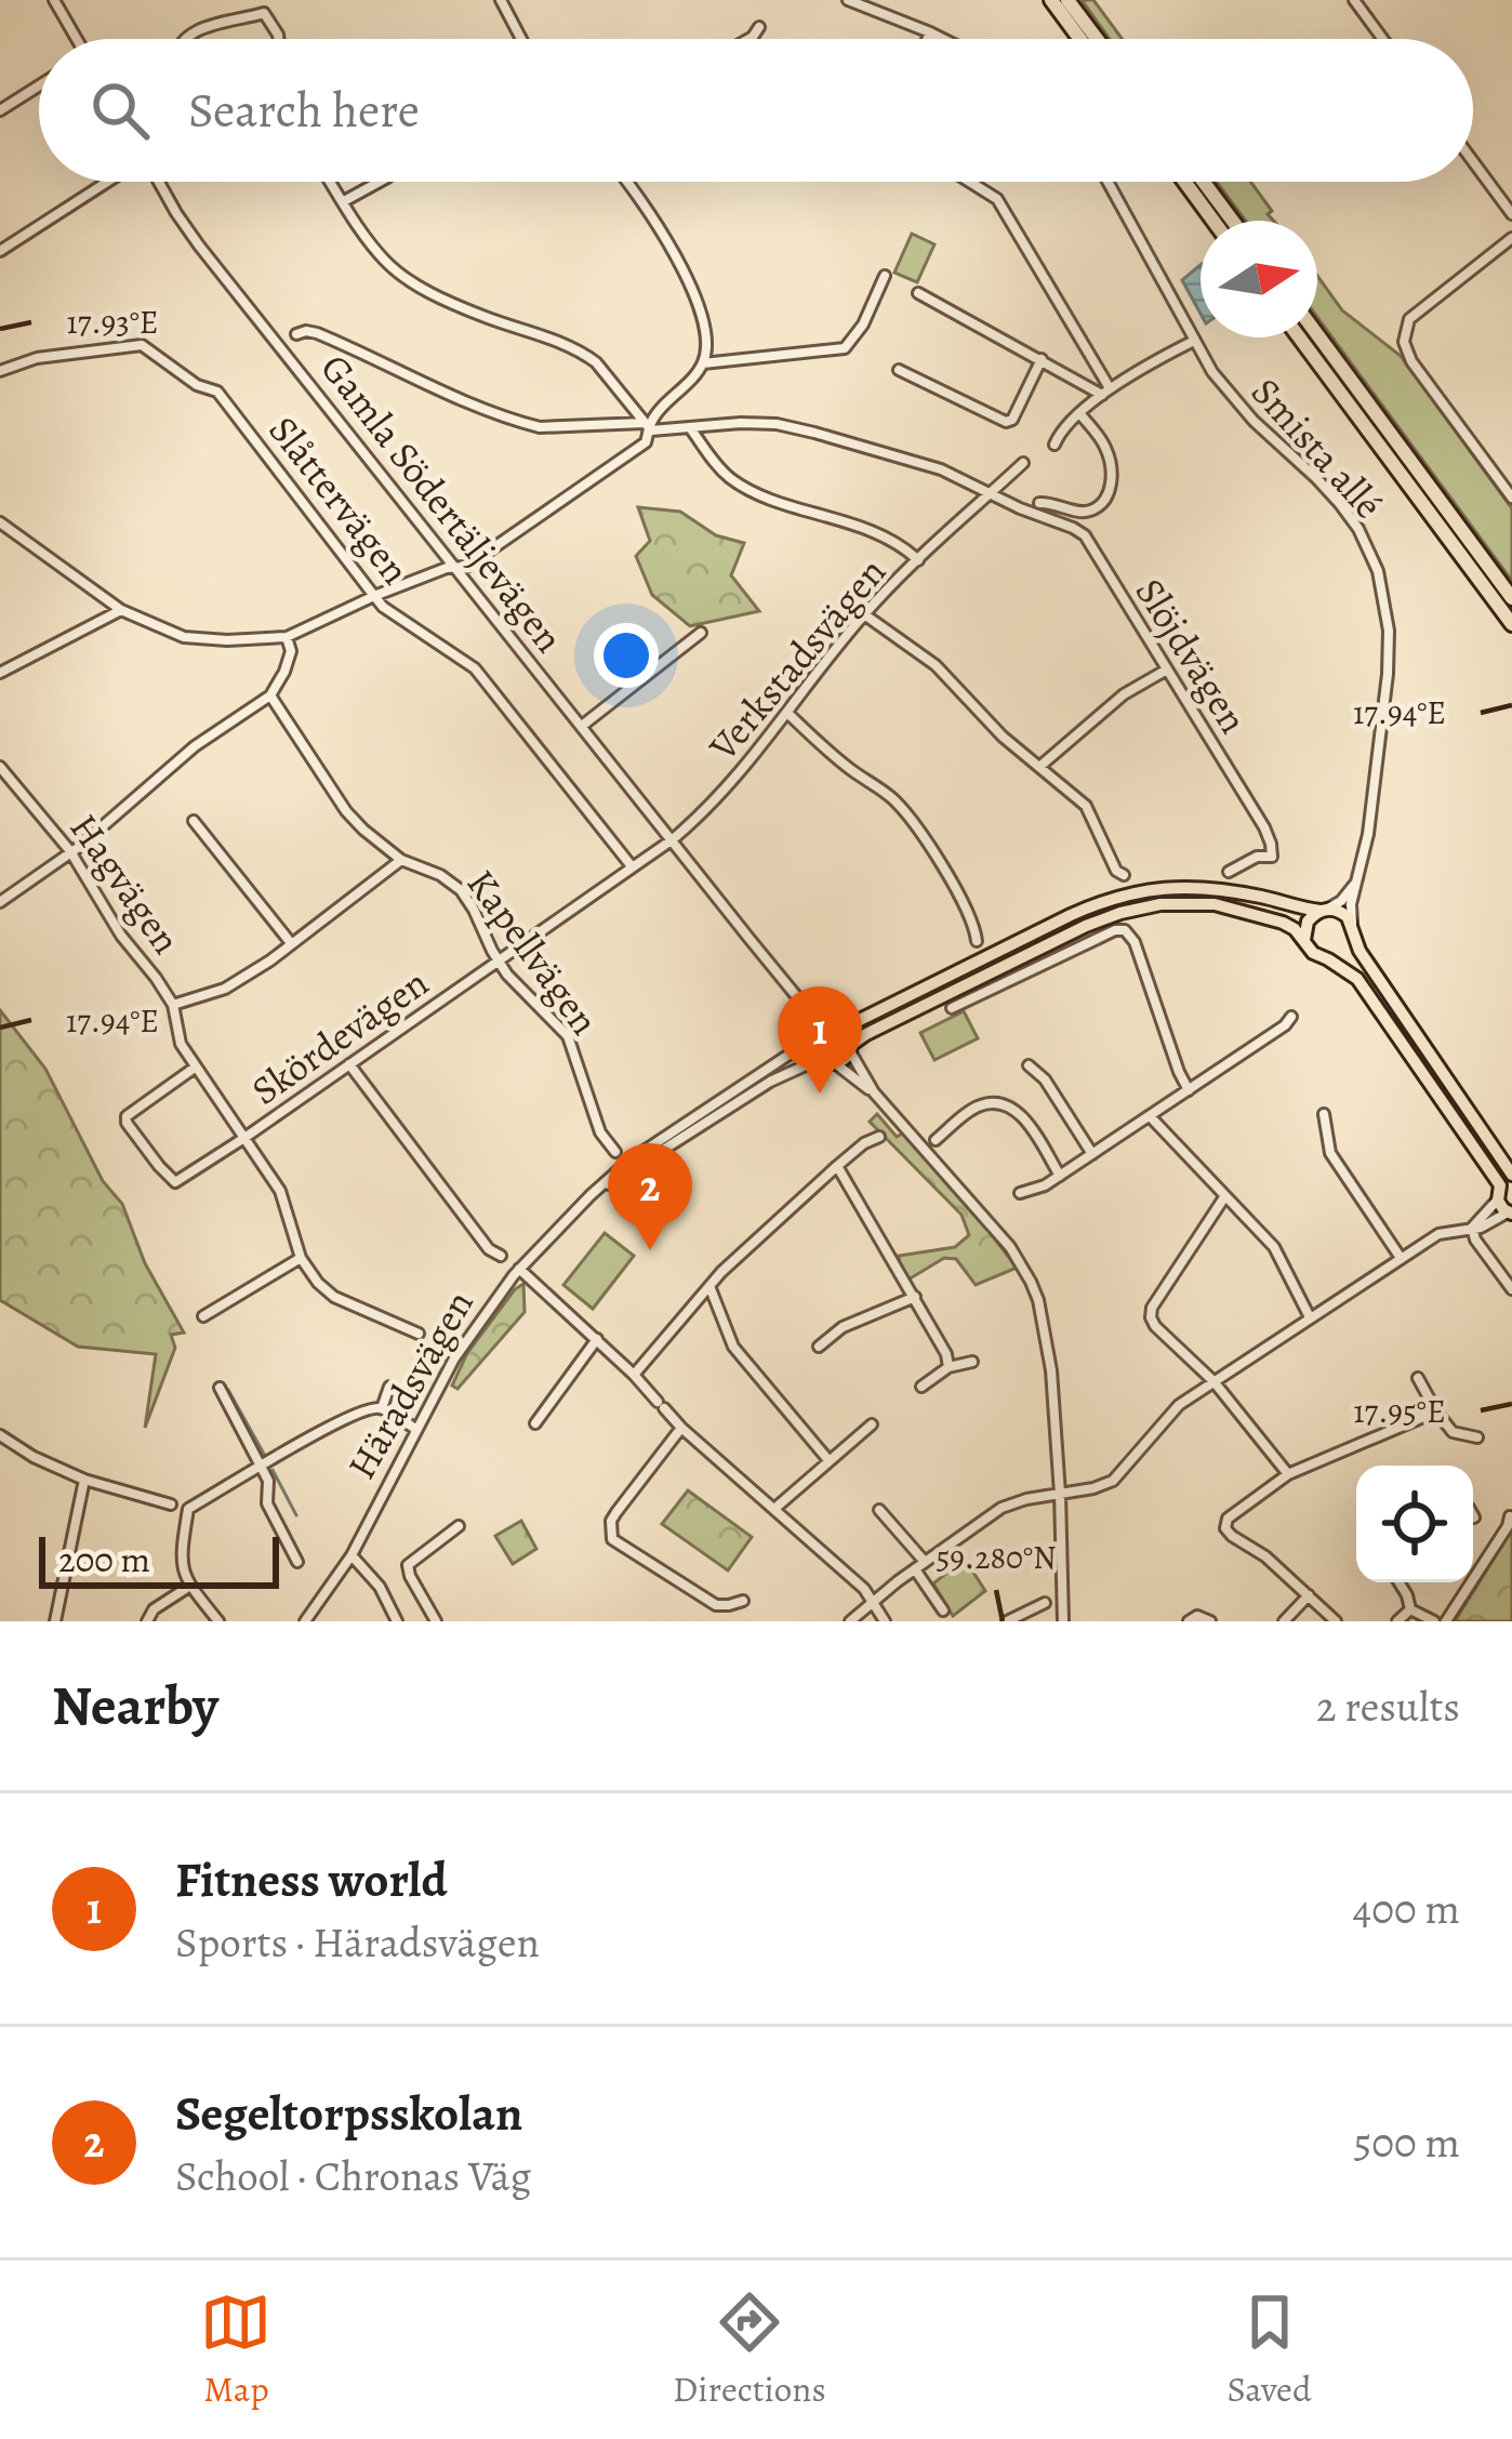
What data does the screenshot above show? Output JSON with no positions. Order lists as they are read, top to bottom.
{
  "streets": {
    "street": [
      "Smista allé",
      "Slåttervägen",
      "Gamla Södertäljevägen",
      "Slöjdvägen",
      "Verkstadsvägen",
      "Hagvägen",
      "Kapellvägen",
      "Skördevägen",
      "Häradsvägen"
    ]
  },
  "crossings": [
    ["Slåttervägen", "Skördevägen"],
    ["Gamla Södertäljevägen", "Verkstadsvägen"],
    ["Gamla Södertäljevägen", "Skördevägen"],
    ["Gamla Södertäljevägen", "Häradsvägen"],
    ["Slöjdvägen", "Verkstadsvägen"],
    ["Verkstadsvägen", "Skördevägen"],
    ["Hagvägen", "Skördevägen"],
    ["Kapellvägen", "Skördevägen"]
  ],
  "scale_bar": "200 m",
  "north": "right",
  "page": {
    "search": "Search here",
    "pins": ["1", "2"],
    "scale": "200 m",
    "heading": ["Nearby", "2 results"],
    "list": [
      {
        "mark": "1",
        "name": "Fitness world",
        "note": "Sports · Häradsvägen",
        "value": "400 m"
      },
      {
        "mark": "2",
        "name": "Segeltorpsskolan",
        "note": "School · Chronas Väg",
        "value": "500 m"
      }
    ],
    "nav": ["Map", "Directions", "Saved"]
  },
  "coordinates": [
    "17.93°E",
    "17.94°E",
    "17.95°E",
    "59.280°N"
  ]
}
